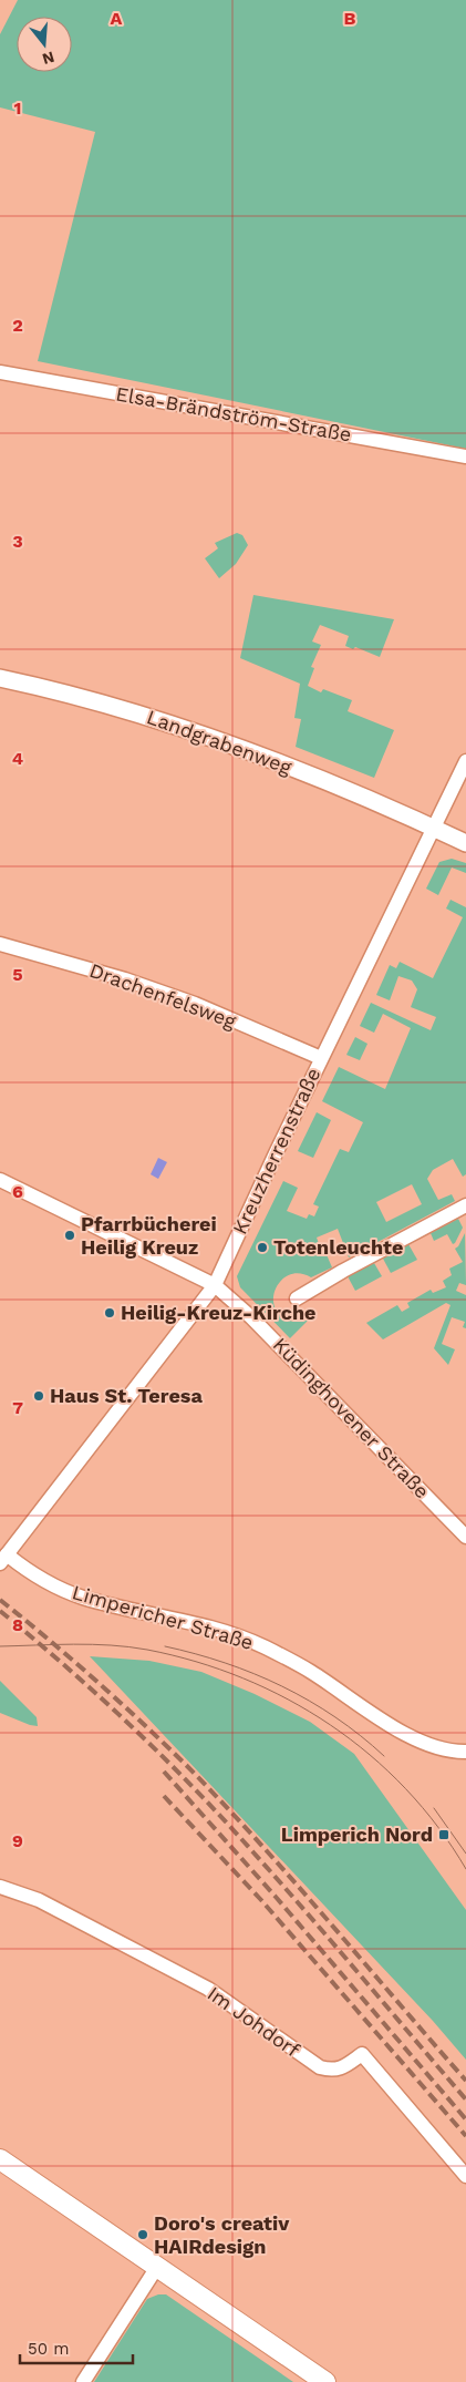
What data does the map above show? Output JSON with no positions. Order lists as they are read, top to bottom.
{
  "streets": {
    "street": [
      "Elsa-Brändström-Straße",
      "Landgrabenweg",
      "Drachenfelsweg",
      "Kreuzherrenstraße",
      "Küdinghovener Straße",
      "Limpericher Straße",
      "Im Johdorf"
    ]
  },
  "crossings": [
    ["Landgrabenweg", "Kreuzherrenstraße"],
    ["Drachenfelsweg", "Kreuzherrenstraße"],
    ["Kreuzherrenstraße", "Küdinghovener Straße"],
    ["Kreuzherrenstraße", "Limpericher Straße"]
  ],
  "places": {
    "other": [
      "Pfarrbücherei Heilig Kreuz",
      "Totenleuchte",
      "Heilig-Kreuz-Kirche",
      "Haus St. Teresa",
      "Doro's creativ HAIRdesign"
    ],
    "transit": ["Limperich Nord"]
  },
  "scale_bar": "50 m",
  "north": "bottom",
  "grid": {
    "columns": ["A", "B"],
    "rows": [
      "1",
      "2",
      "3",
      "4",
      "5",
      "6",
      "7",
      "8",
      "9"
    ]
  }
}
